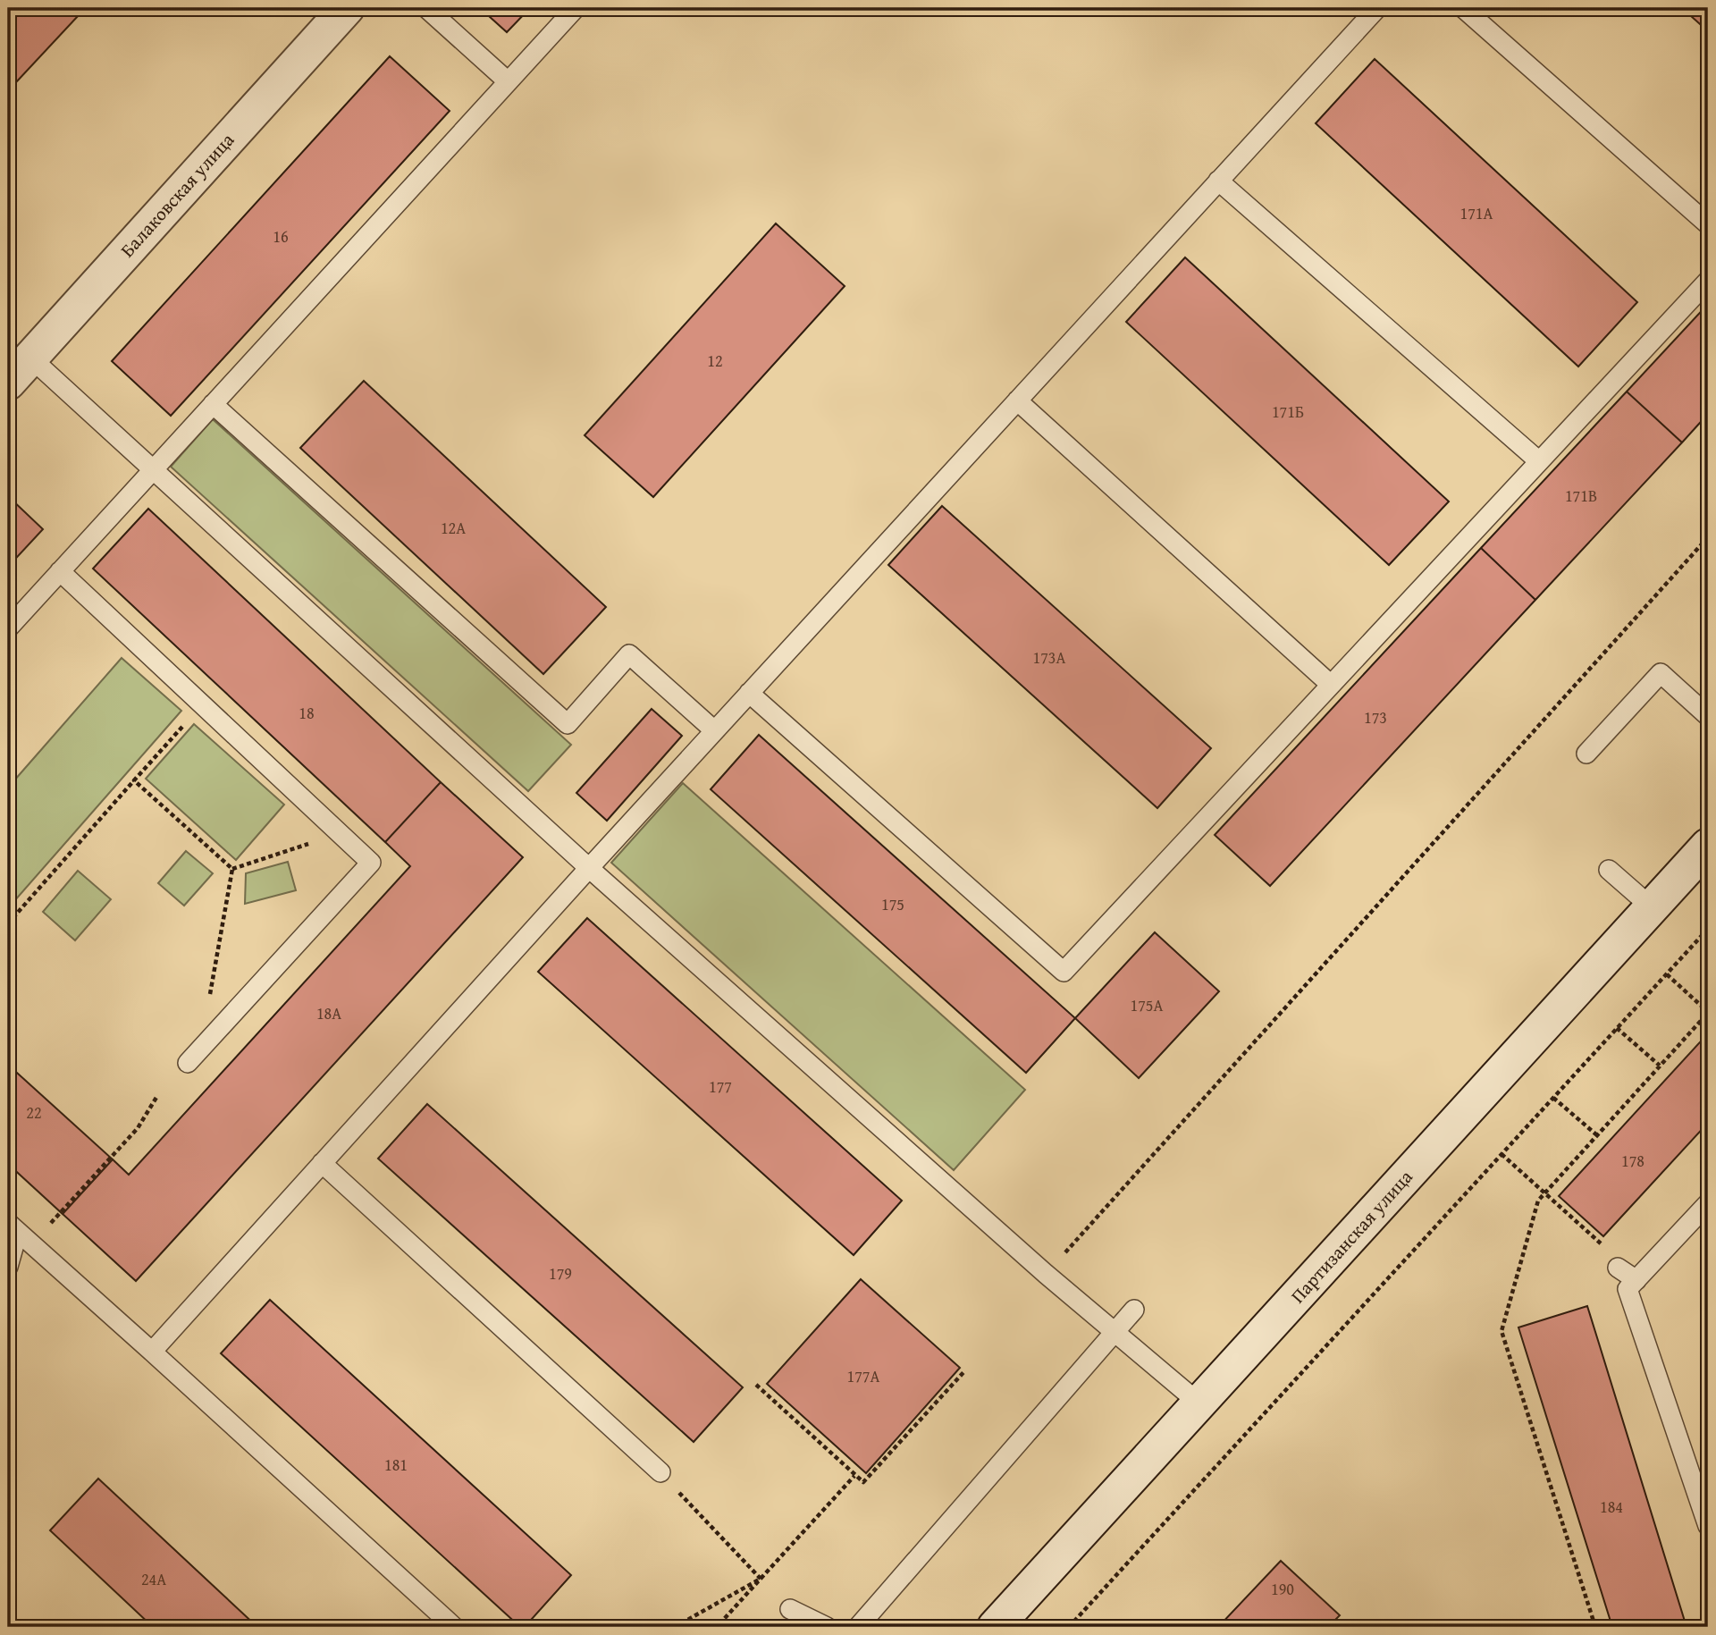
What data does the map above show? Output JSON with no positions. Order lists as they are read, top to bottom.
{
  "streets": {
    "street": ["Балаковская улица", "Партизанская улица"]
  },
  "house_numbers": [
    "171А",
    "16",
    "12",
    "171Б",
    "171В",
    "12А",
    "173А",
    "18",
    "173",
    "175",
    "175А",
    "18А",
    "177",
    "22",
    "178",
    "179",
    "177А",
    "181",
    "184",
    "24А",
    "190"
  ]
}
